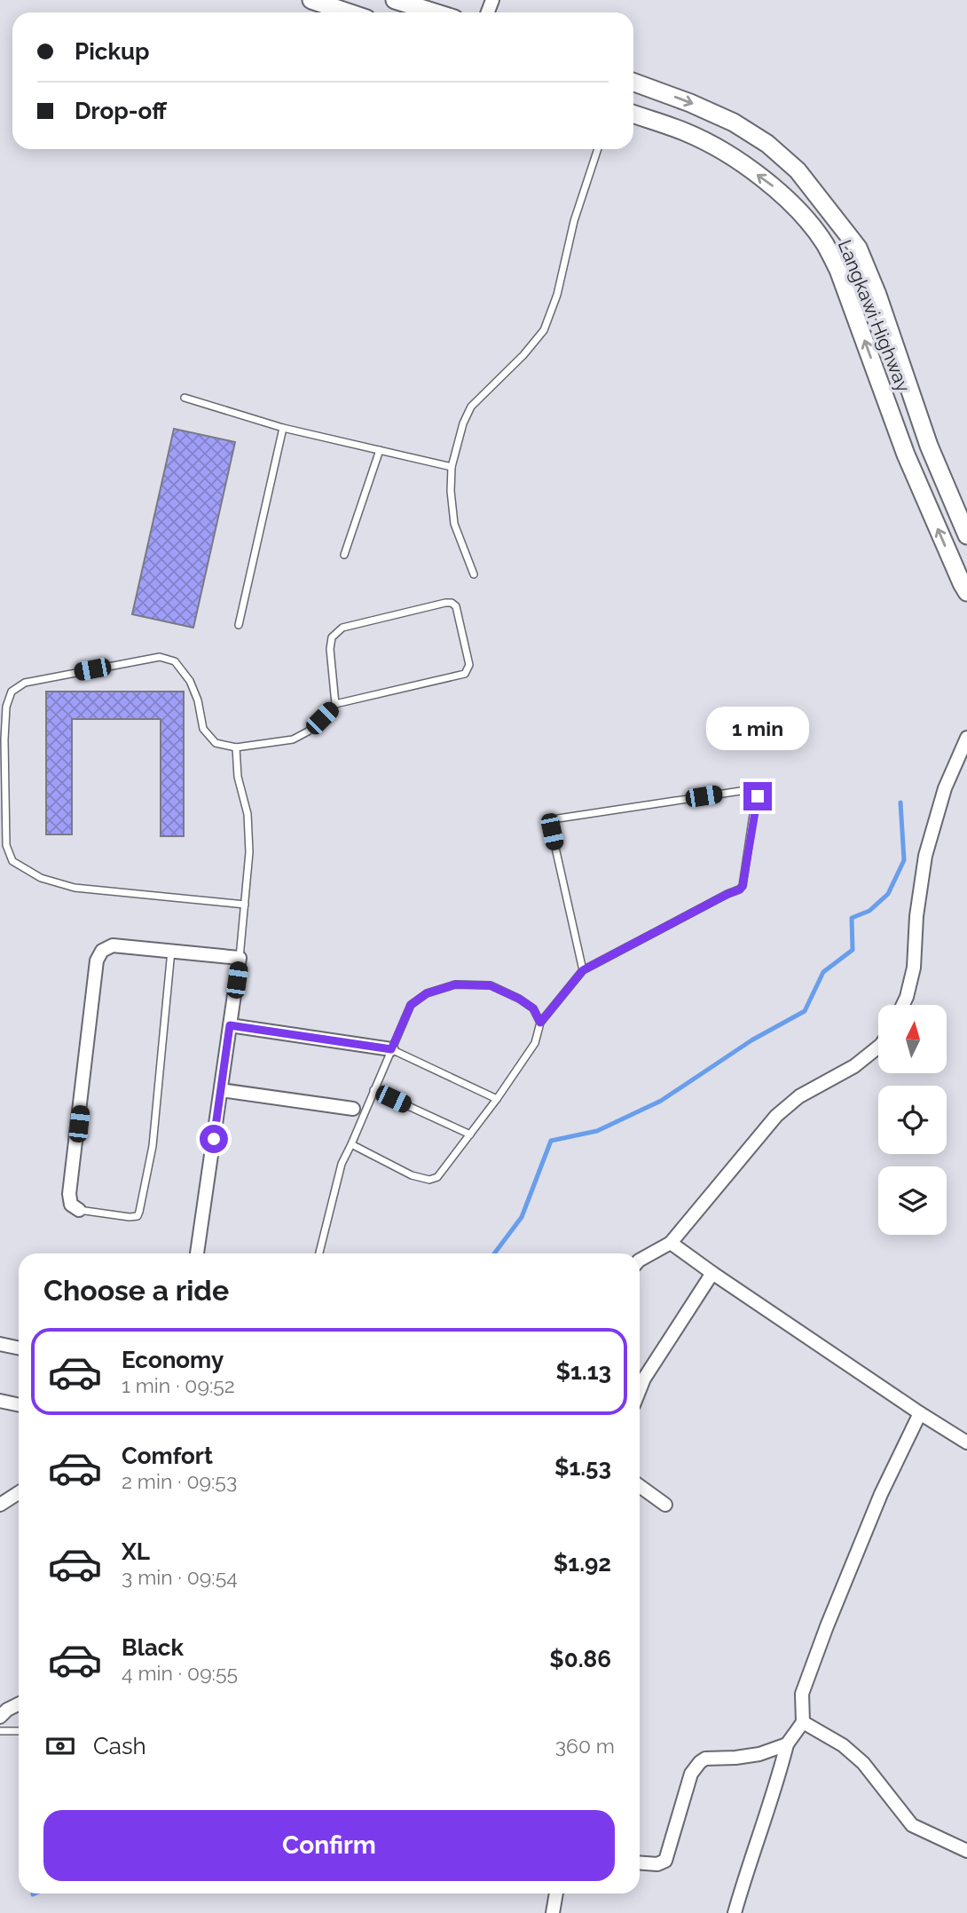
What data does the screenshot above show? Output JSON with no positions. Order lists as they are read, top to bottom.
{
  "streets": {
    "main road": ["Langkawi Highway"]
  },
  "north": "top",
  "page": {
    "banner": ["Pickup", "Drop-off"],
    "bubble": "1 min",
    "heading": "Choose a ride",
    "list": [
      {
        "name": "Economy",
        "note": "1 min · 09:52",
        "value": "$1.13"
      },
      {
        "name": "Comfort",
        "note": "2 min · 09:53",
        "value": "$1.53"
      },
      {
        "name": "XL",
        "note": "3 min · 09:54",
        "value": "$1.92"
      },
      {
        "name": "Black",
        "note": "4 min · 09:55",
        "value": "$0.86"
      }
    ],
    "pay": ["Cash", "360 m"],
    "buttons": "Confirm"
  }
}
